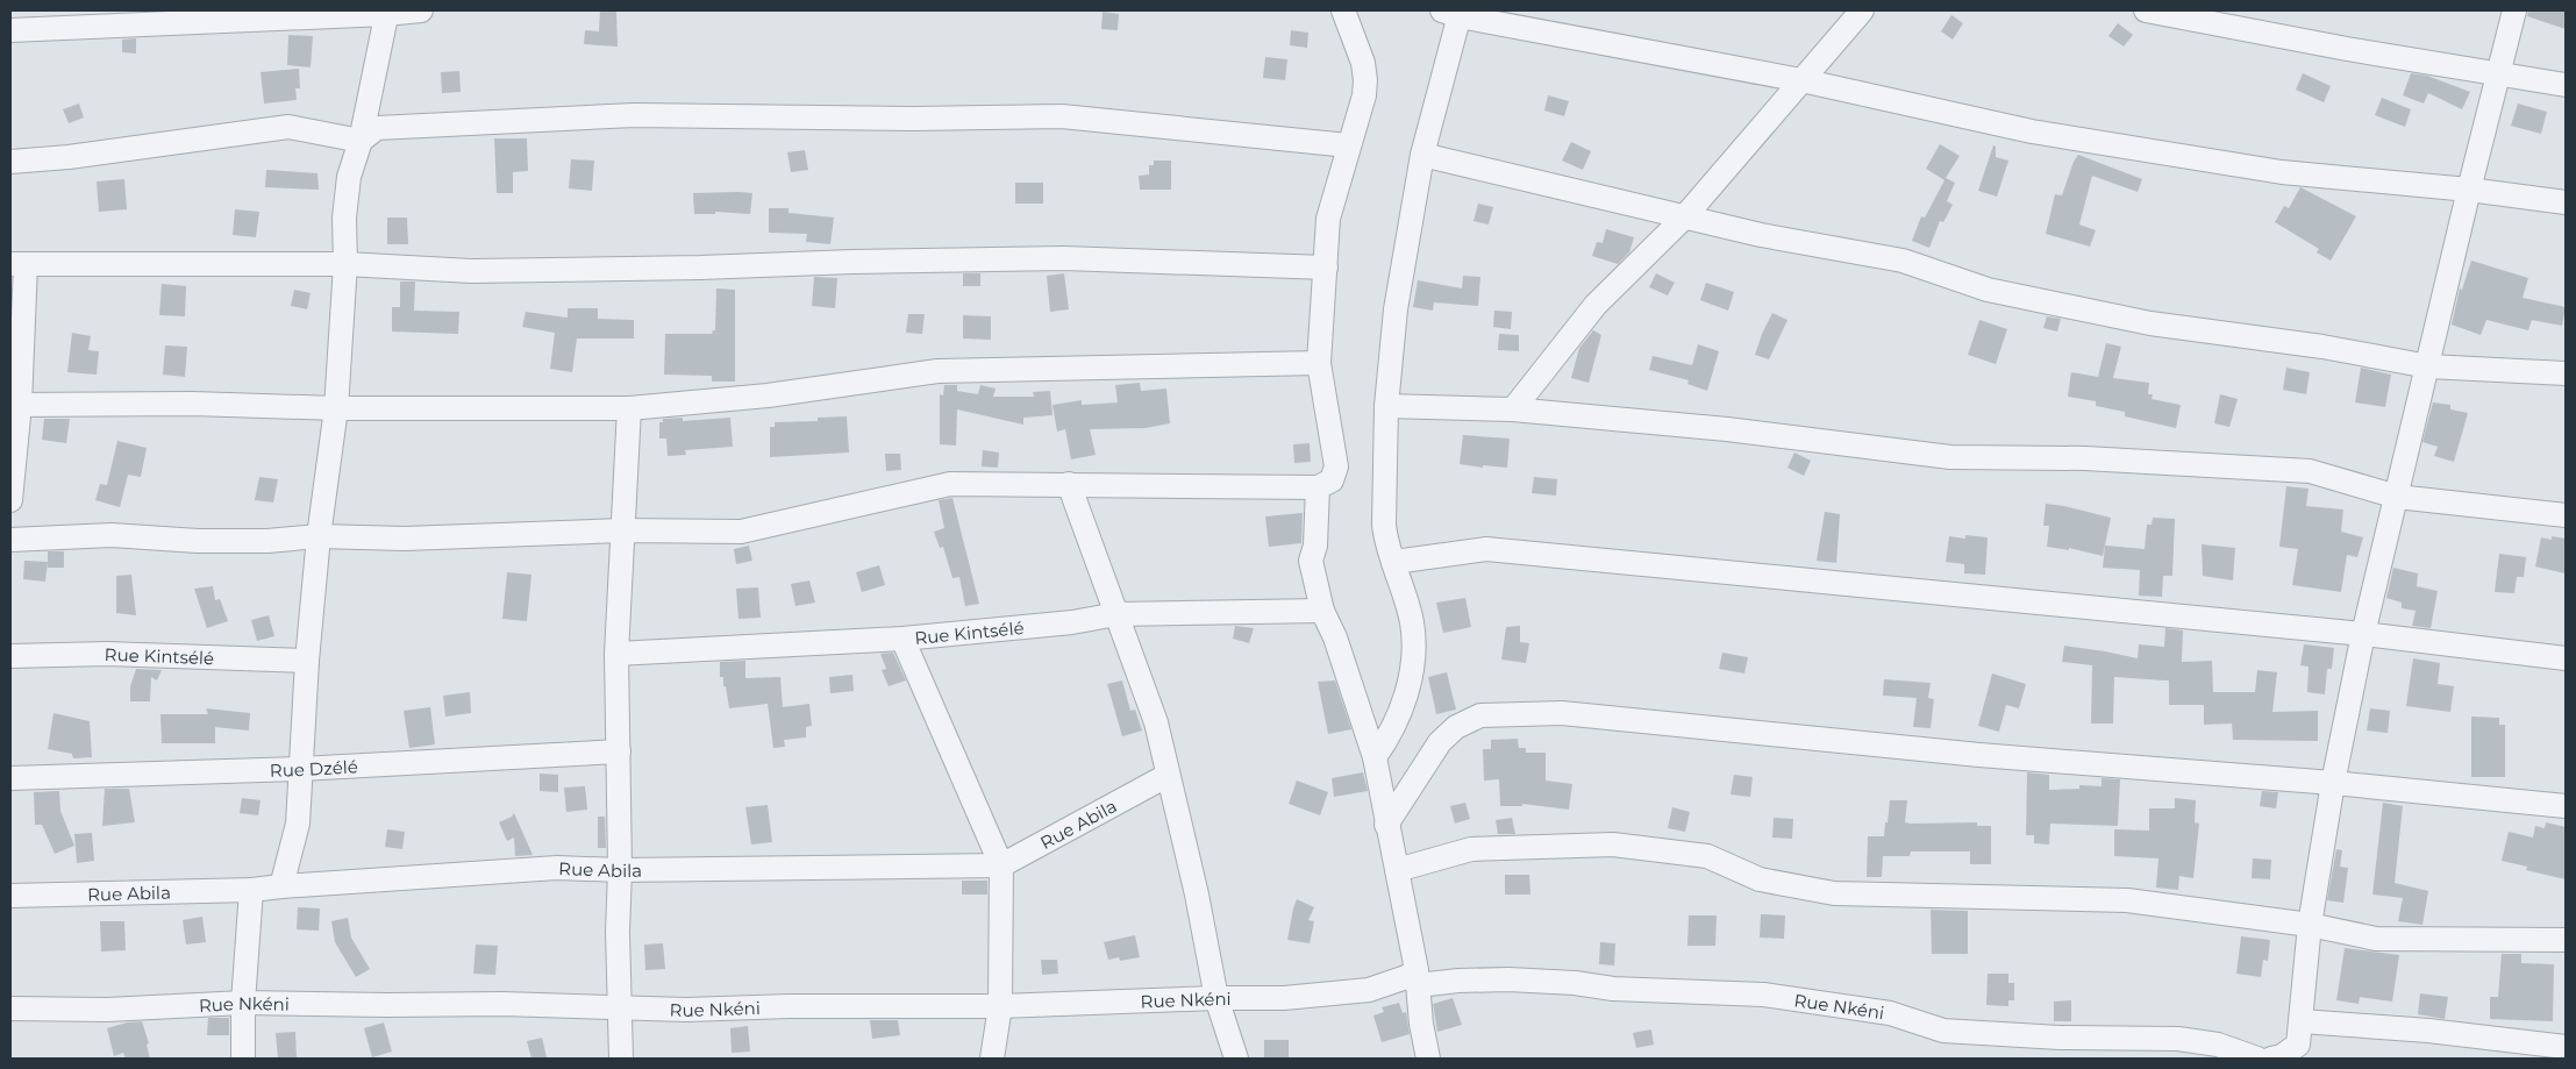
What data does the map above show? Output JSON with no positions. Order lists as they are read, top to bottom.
{
  "streets": {
    "street": [
      "Rue Kintsélé",
      "Rue Dzélé",
      "Rue Abila",
      "Rue Nkéni"
    ]
  }
}
